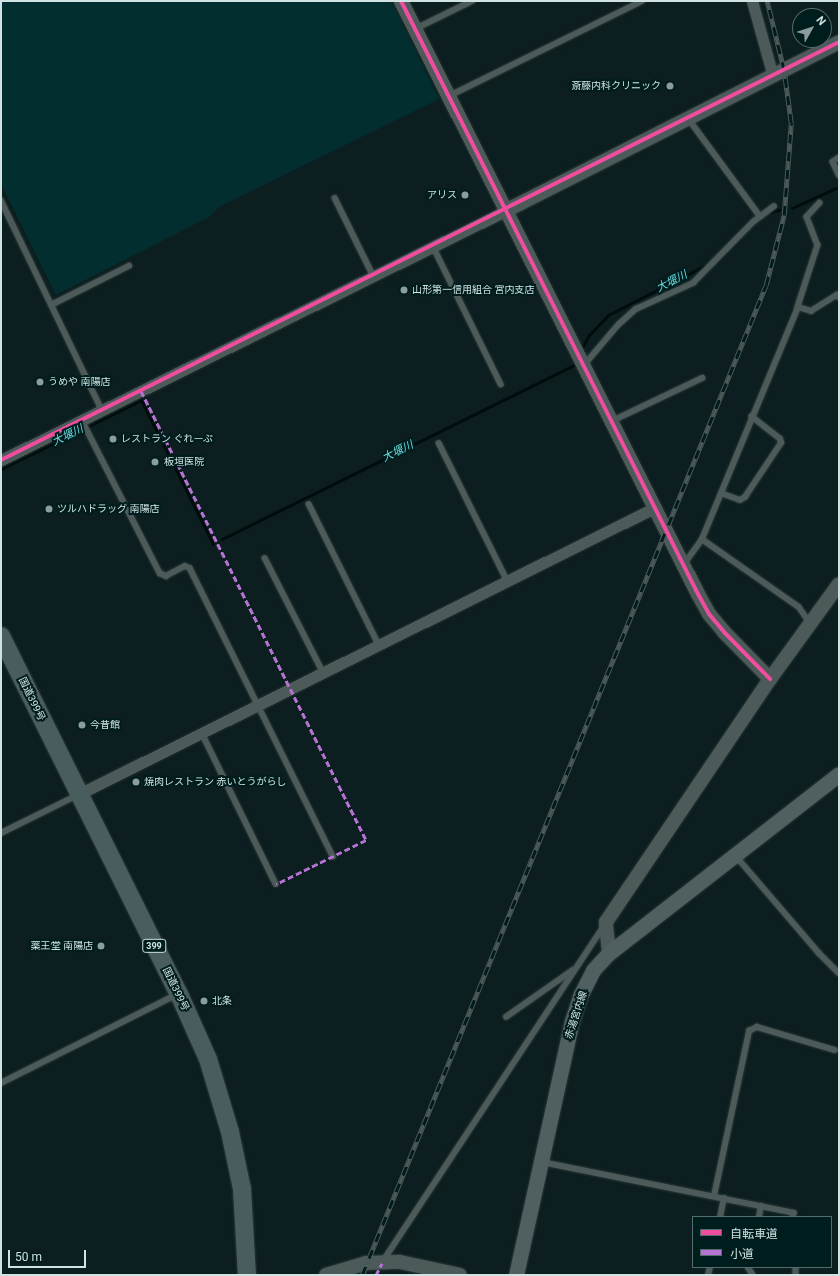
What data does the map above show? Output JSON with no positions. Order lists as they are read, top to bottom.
{
  "streets": {
    "highway": ["国道399号", "399"],
    "main road": ["赤湯宮内線"]
  },
  "water": ["大堰川"],
  "places": [
    "斎藤内科クリニック",
    "アリス",
    "山形第一信用組合 宮内支店",
    "うめや 南陽店",
    "レストラン ぐれーぷ",
    "板垣医院",
    "ツルハドラッグ 南陽店",
    "今昔館",
    "焼肉レストラン 赤いとうがらし",
    "薬王堂 南陽店",
    "北条"
  ],
  "legend": ["自転車道", "小道"],
  "scale_bar": "50 m",
  "north": "top right"
}
